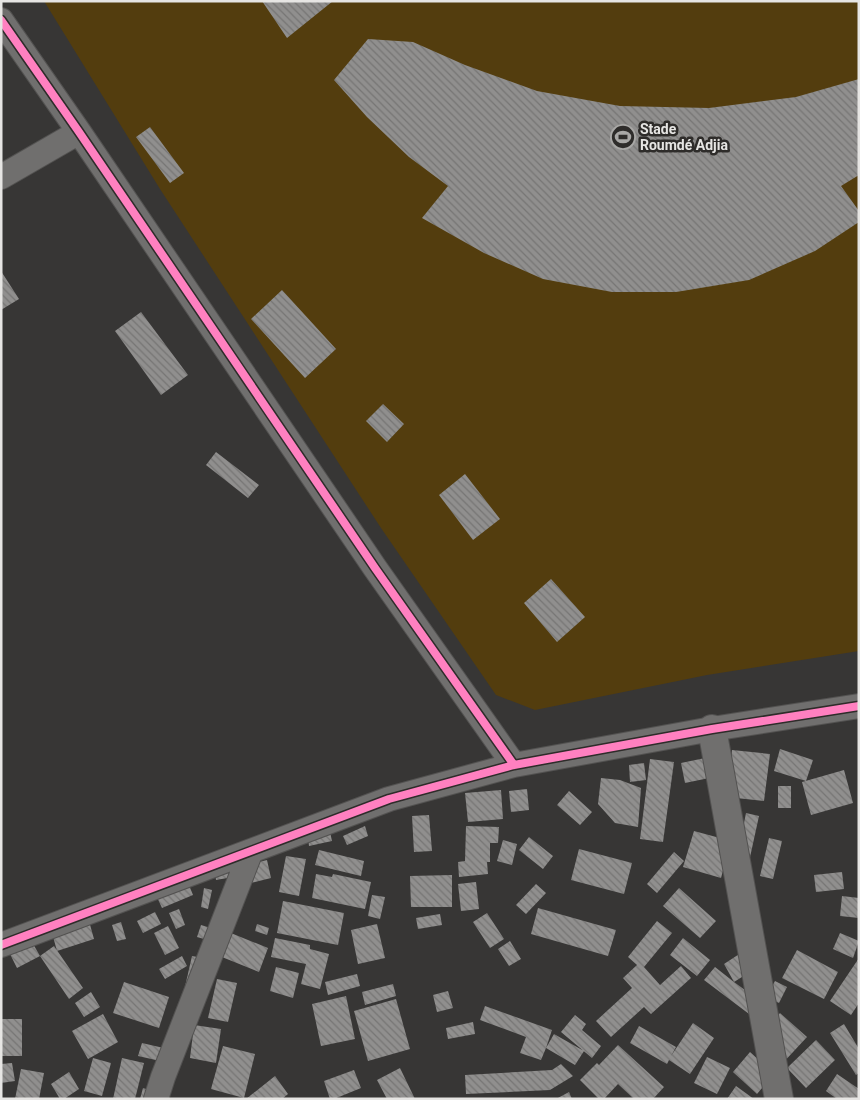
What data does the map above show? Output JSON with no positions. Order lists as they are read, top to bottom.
{
  "places": {
    "sports": ["Stade Roumdé Adjia"]
  }
}
